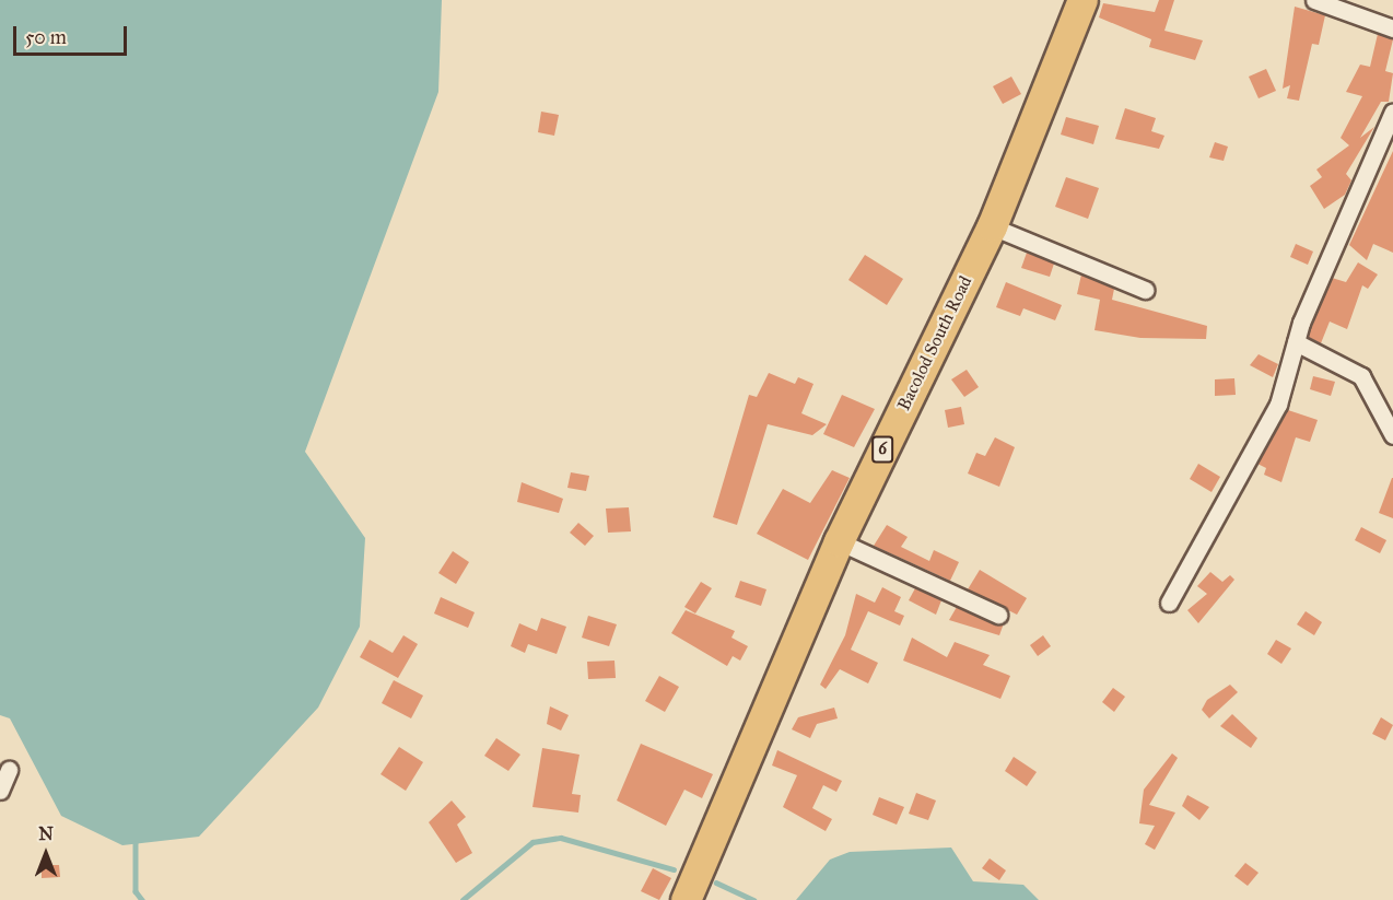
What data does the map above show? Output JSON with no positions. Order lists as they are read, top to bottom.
{
  "streets": {
    "highway": ["Bacolod South Road", "6"]
  },
  "scale_bar": "50 m",
  "north": "top"
}
